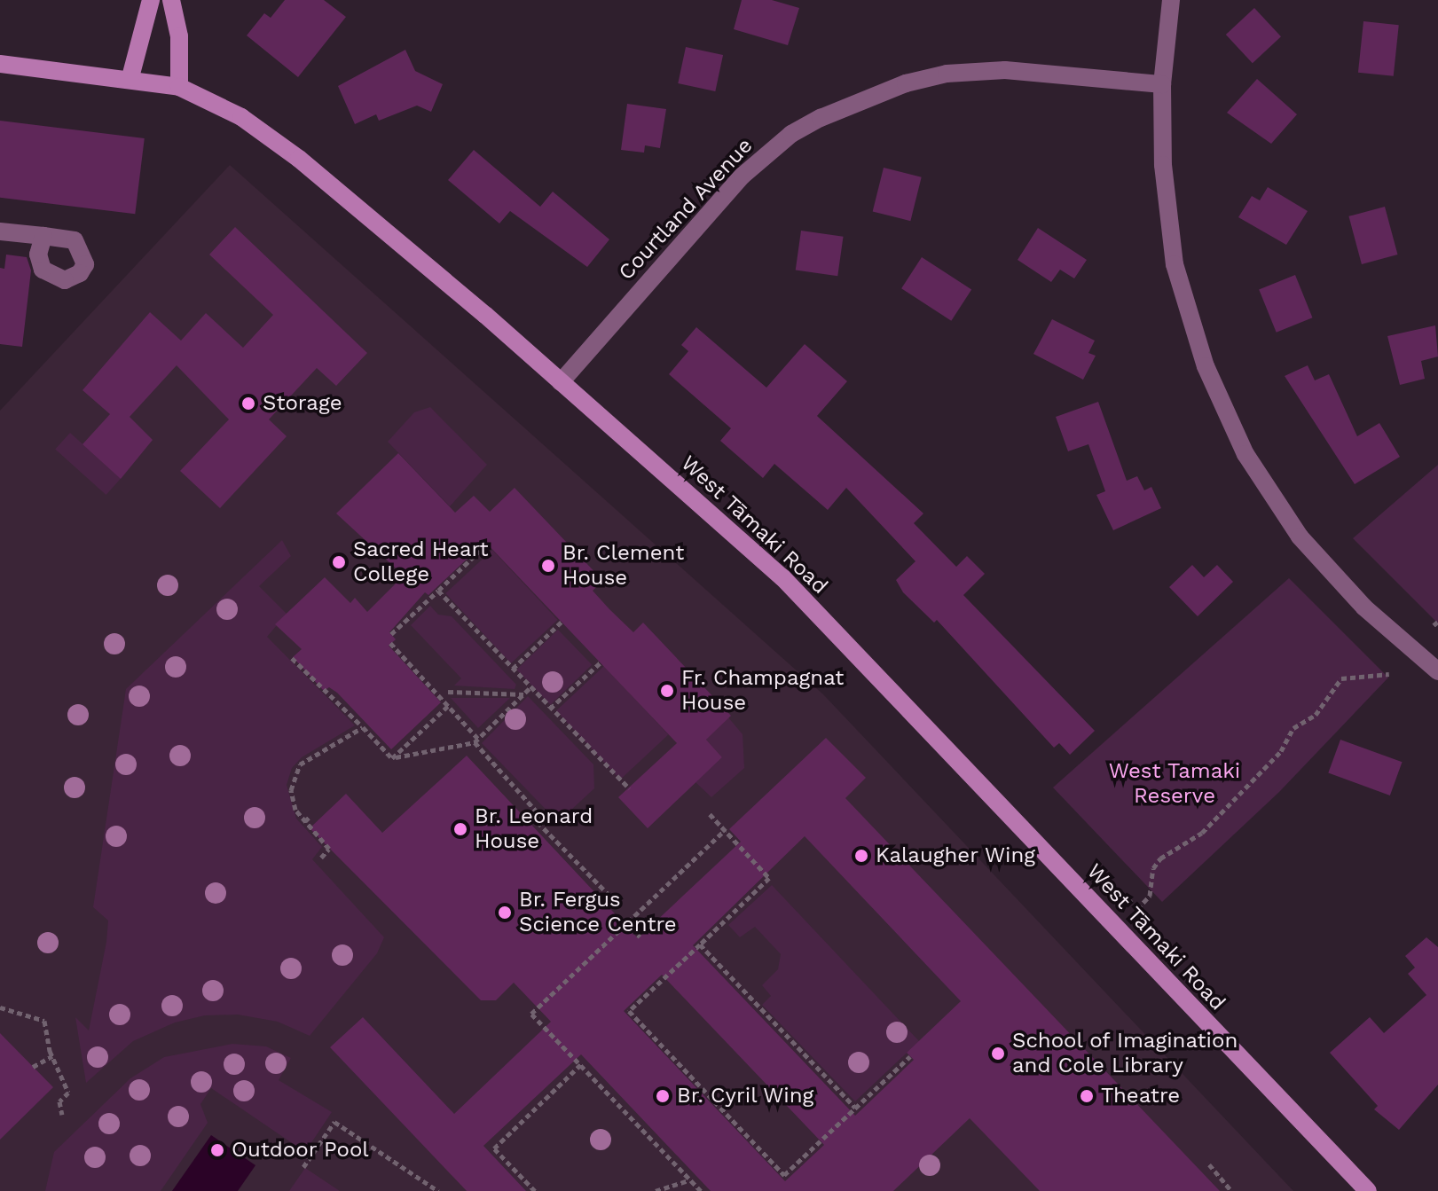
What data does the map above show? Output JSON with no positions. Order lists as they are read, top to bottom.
{
  "streets": {
    "main road": ["West Tāmaki Road"],
    "street": ["Courtland Avenue"]
  },
  "crossings": [
    ["Courtland Avenue", "West Tāmaki Road"]
  ],
  "parks": ["West Tamaki Reserve"],
  "places": [
    "Storage",
    "Sacred Heart College",
    "Br. Clement House",
    "Fr. Champagnat House",
    "Br. Leonard House",
    "Kalaugher Wing",
    "Br. Fergus Science Centre",
    "School of Imagination and Cole Library",
    "Br. Cyril Wing",
    "Theatre",
    "Outdoor Pool"
  ]
}
